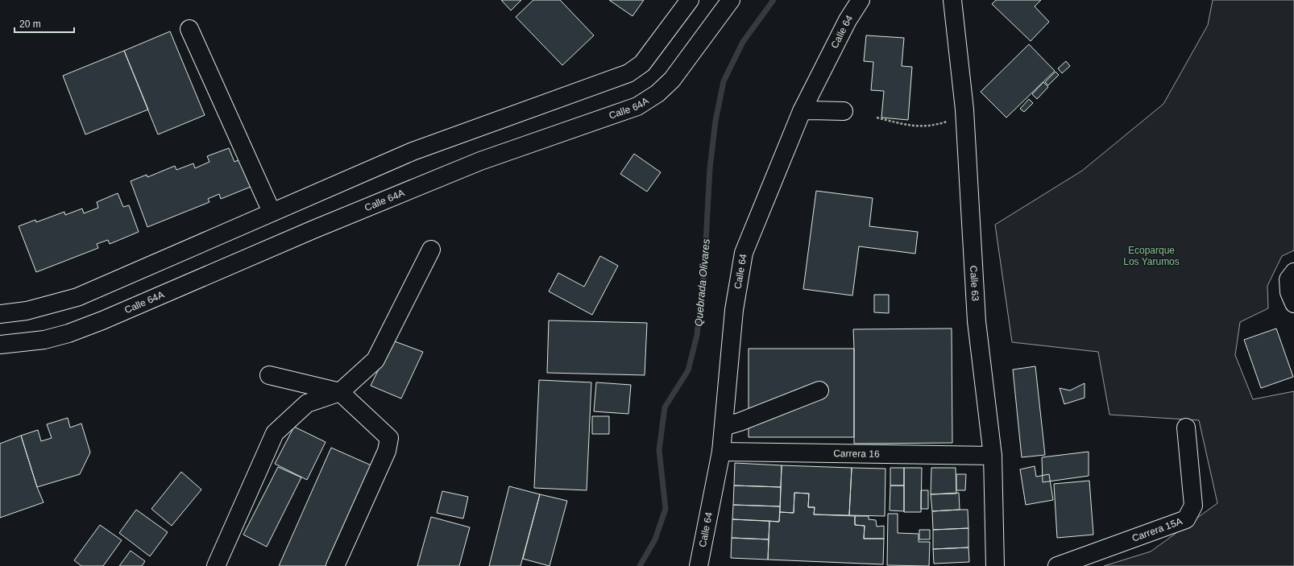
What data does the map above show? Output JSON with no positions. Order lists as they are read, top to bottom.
{
  "streets": {
    "street": [
      "Calle 64",
      "Calle 64A",
      "Calle 63",
      "Carrera 16",
      "Carrera 15A"
    ]
  },
  "crossings": [
    ["Calle 64", "Carrera 16"],
    ["Calle 63", "Carrera 16"]
  ],
  "water": ["Quebrada Olivares"],
  "parks": ["Ecoparque Los Yarumos"],
  "scale_bar": "20 m"
}
